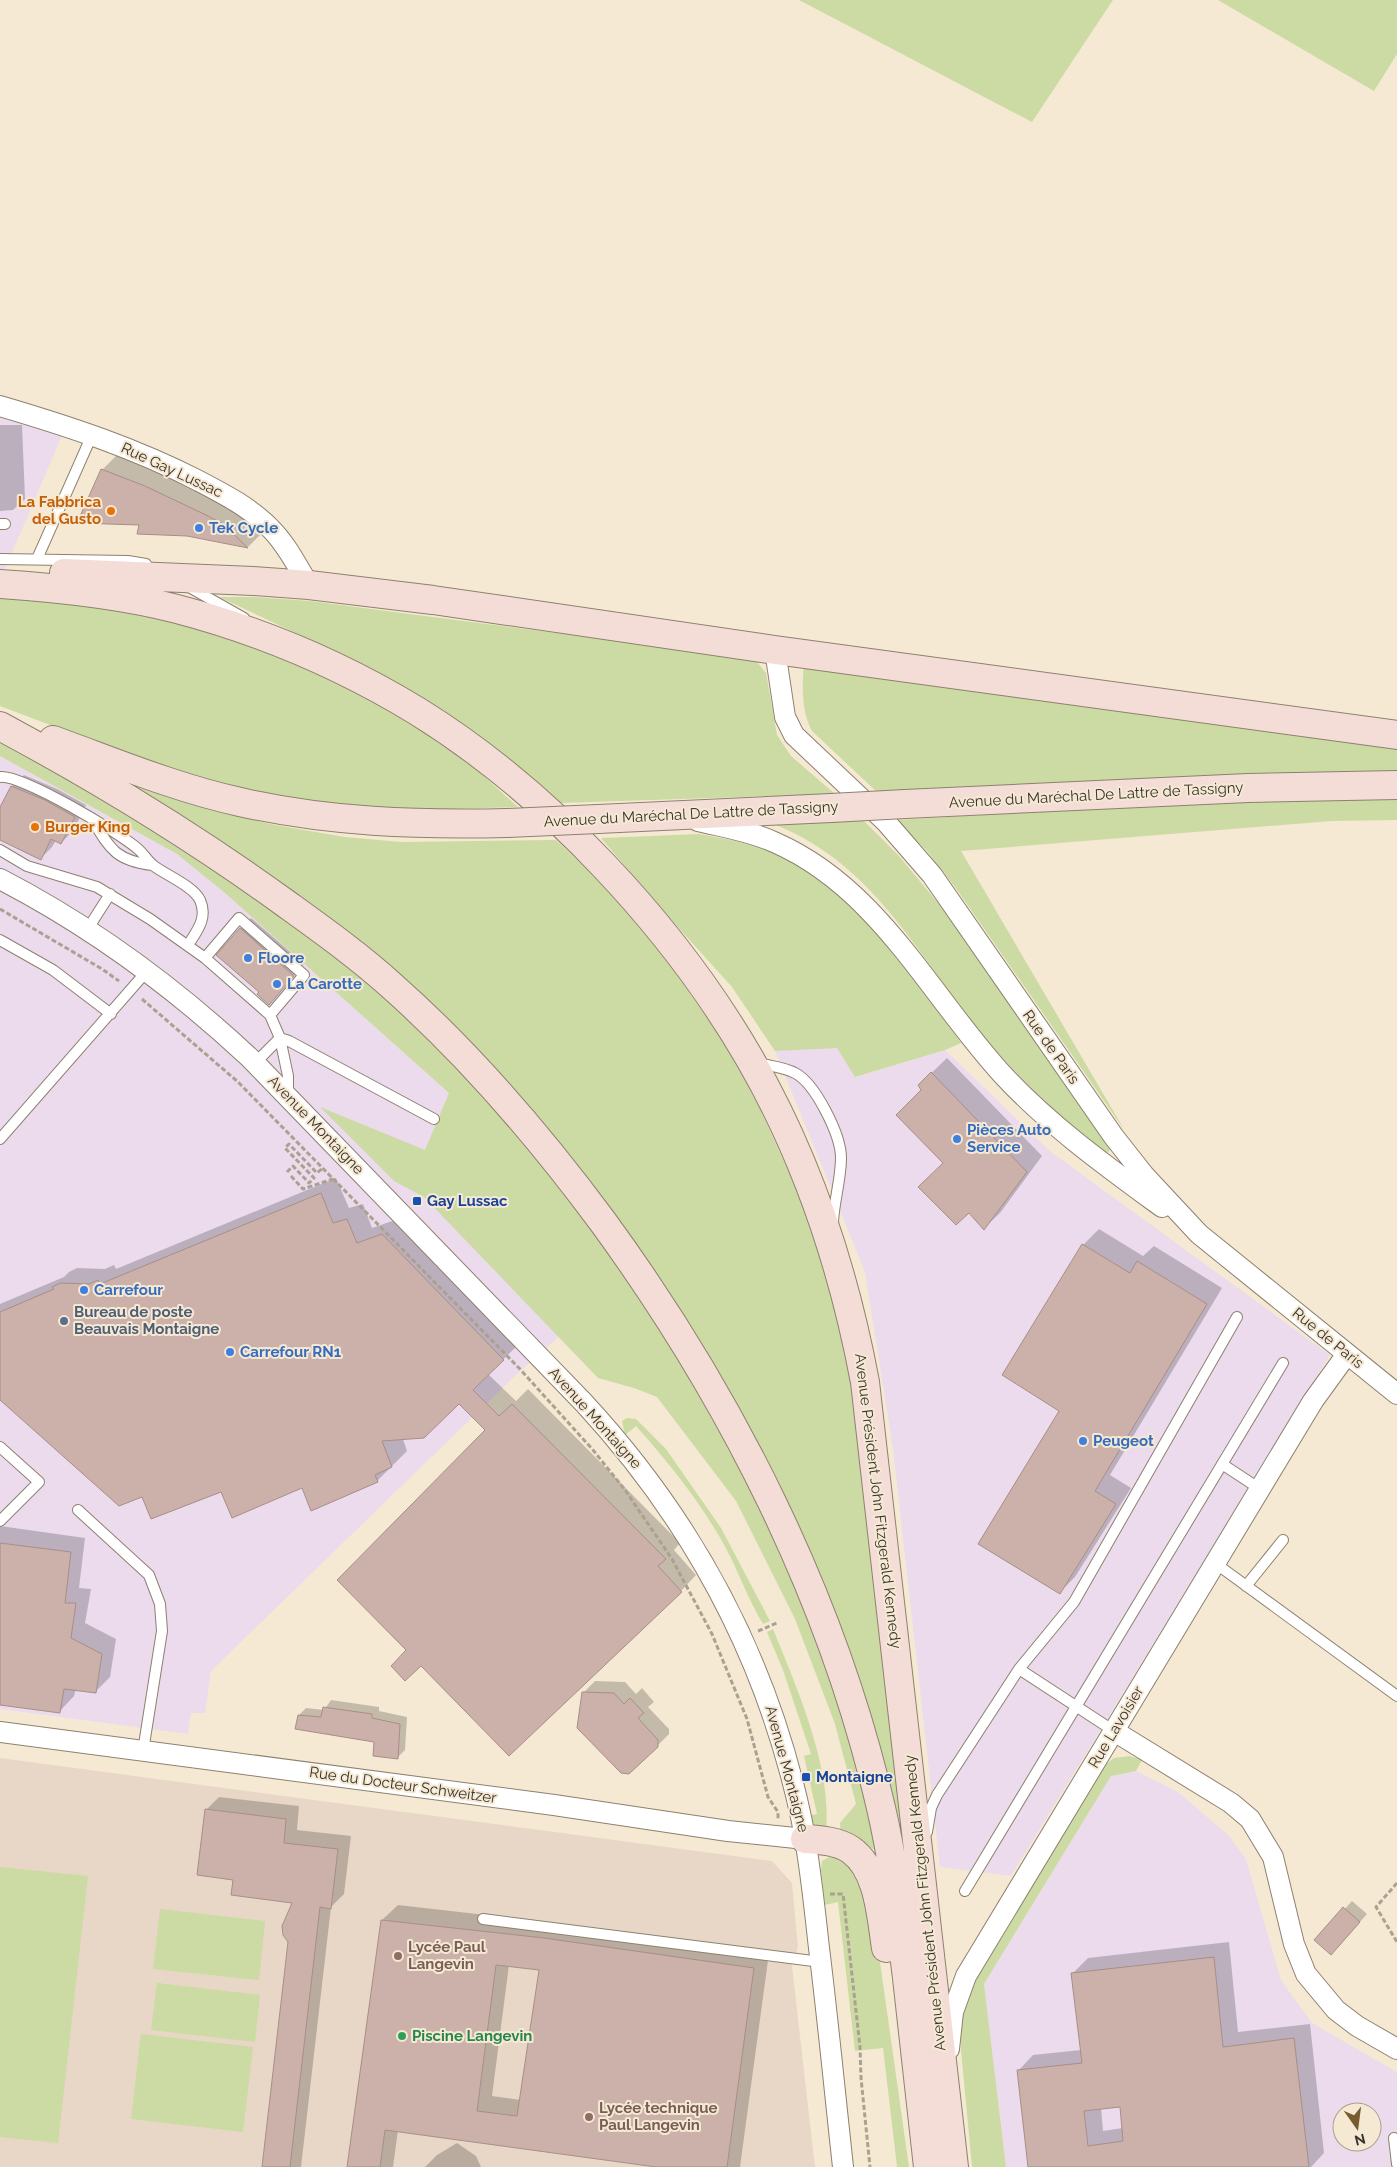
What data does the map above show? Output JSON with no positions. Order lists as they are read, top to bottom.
{
  "streets": {
    "main road": ["Avenue du Maréchal De Lattre de Tassigny", "Avenue Président John Fitzgerald Kennedy"],
    "street": [
      "Rue Gay Lussac",
      "Rue de Paris",
      "Avenue Montaigne",
      "Rue Lavoisier",
      "Rue du Docteur Schweitzer"
    ]
  },
  "crossings": [
    ["Rue de Paris", "Rue Lavoisier"],
    ["Avenue Montaigne", "Rue du Docteur Schweitzer"],
    ["Avenue Président John Fitzgerald Kennedy", "Rue Lavoisier"]
  ],
  "places": {
    "other": [
      "La Fabbrica del Gusto",
      "Tek Cycle",
      "Burger King",
      "Floore",
      "La Carotte",
      "Pièces Auto Service",
      "Carrefour",
      "Bureau de poste Beauvais Montaigne",
      "Carrefour RN1",
      "Peugeot",
      "Lycée Paul Langevin",
      "Piscine Langevin",
      "Lycée technique Paul Langevin"
    ],
    "transit": ["Gay Lussac", "Montaigne"]
  },
  "north": "bottom"
}
